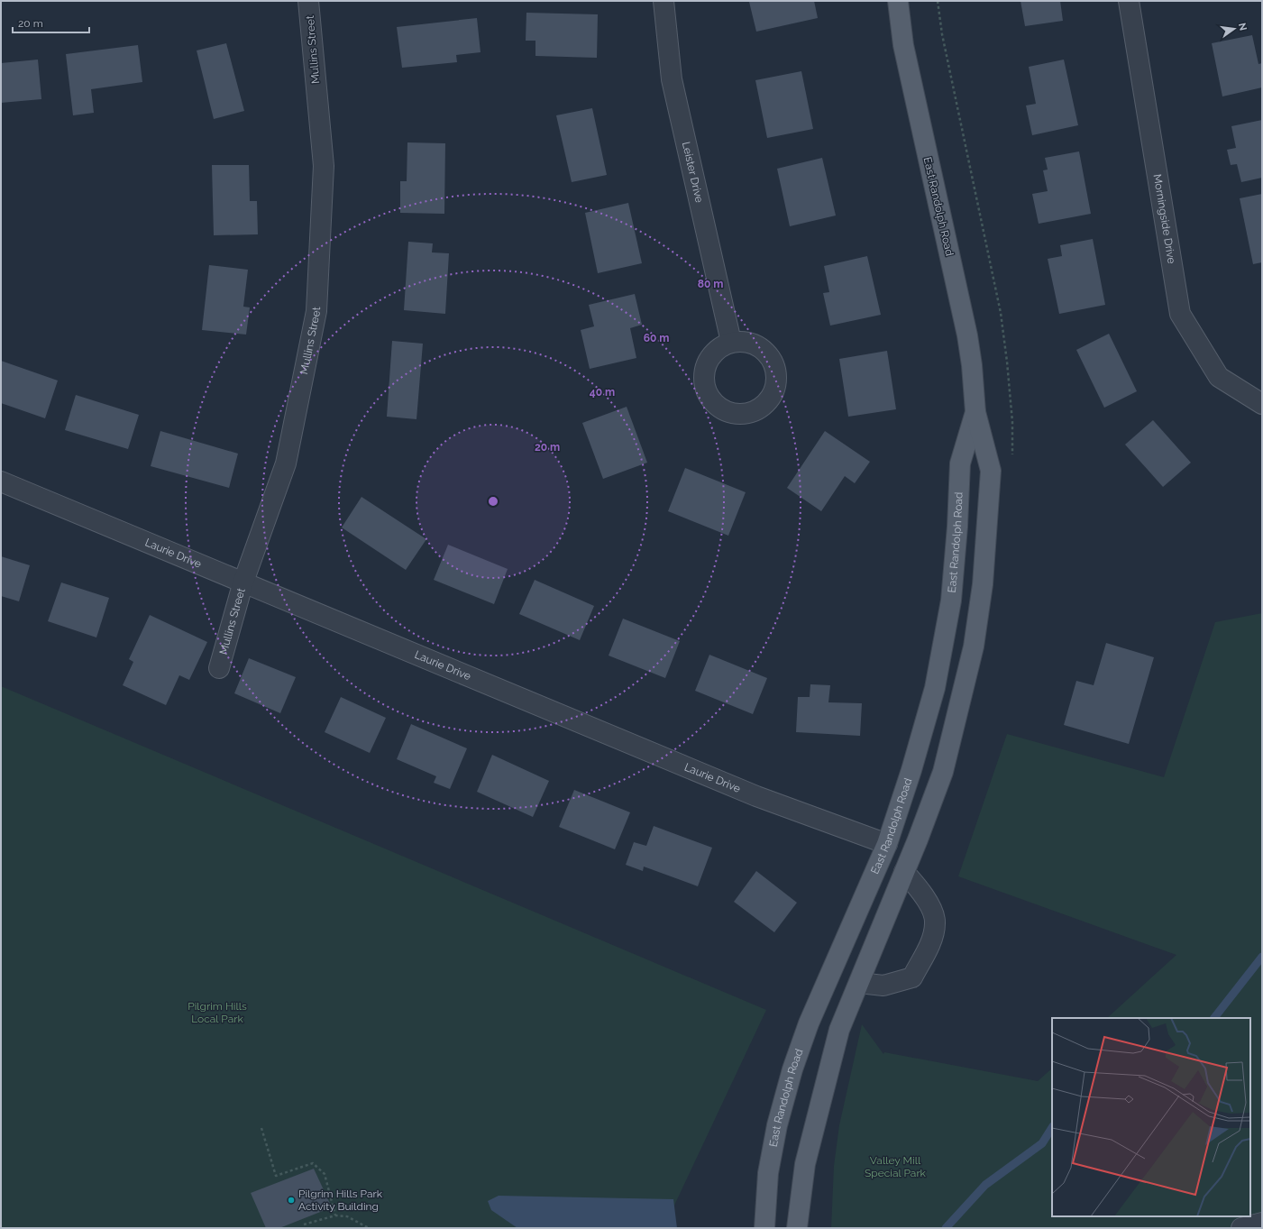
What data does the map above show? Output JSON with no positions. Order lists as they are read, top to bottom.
{
  "streets": {
    "main road": ["East Randolph Road"],
    "street": [
      "Mullins Street",
      "Leister Drive",
      "Morningside Drive",
      "Laurie Drive"
    ]
  },
  "crossings": [
    ["Mullins Street", "Laurie Drive"],
    ["East Randolph Road", "Laurie Drive"]
  ],
  "parks": ["Pilgrim Hills Local Park", "Valley Mill Special Park"],
  "places": ["Pilgrim Hills Park Activity Building"],
  "scale_bar": "20 m",
  "north": "right",
  "rings": [
    "80 m",
    "60 m",
    "40 m",
    "20 m"
  ]
}
